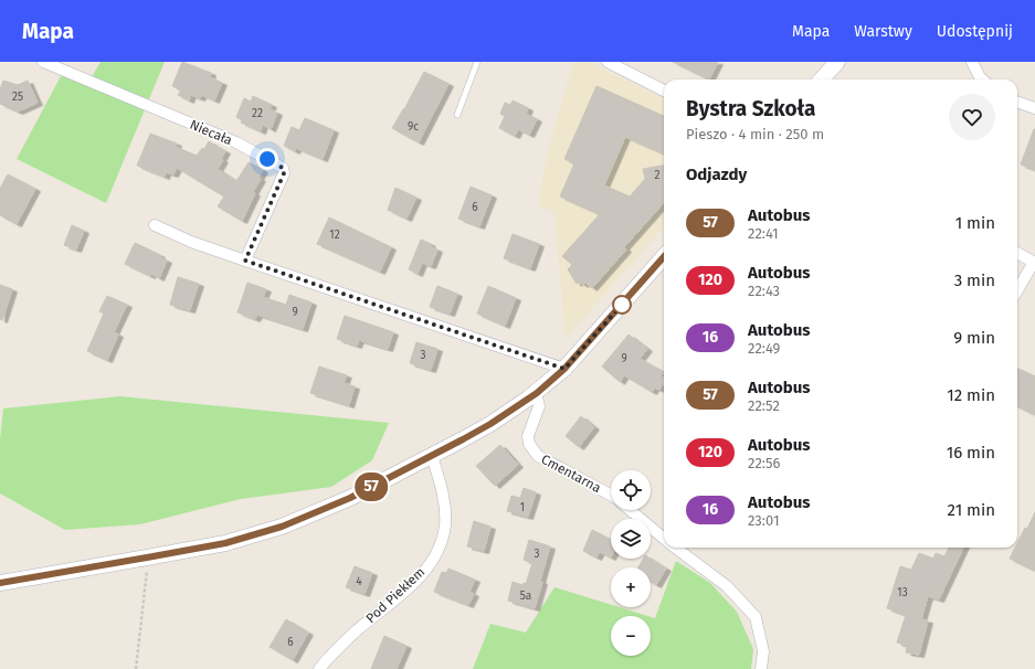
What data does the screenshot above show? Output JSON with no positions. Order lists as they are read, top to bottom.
{
  "streets": {
    "street": ["Niecała", "Cmentarna", "Pod Piekłem"]
  },
  "lines": ["bus line 57"],
  "house_numbers": [
    "25",
    "22",
    "9c",
    "2",
    "6",
    "12",
    "9",
    "3",
    "9",
    "1",
    "3",
    "4",
    "13",
    "5a",
    "6"
  ],
  "page": {
    "header": "Mapa",
    "nav": ["Mapa", "Warstwy", "Udostępnij"],
    "on_map": "57",
    "heading": [
      ["Bystra Szkoła", "Pieszo · 4 min · 250 m"],
      "Odjazdy"
    ],
    "list": [
      {
        "mark": "57",
        "name": "Autobus",
        "note": "22:41",
        "value": "1 min"
      },
      {
        "mark": "120",
        "name": "Autobus",
        "note": "22:43",
        "value": "3 min"
      },
      {
        "mark": "16",
        "name": "Autobus",
        "note": "22:49",
        "value": "9 min"
      },
      {
        "mark": "57",
        "name": "Autobus",
        "note": "22:52",
        "value": "12 min"
      },
      {
        "mark": "120",
        "name": "Autobus",
        "note": "22:56",
        "value": "16 min"
      },
      {
        "mark": "16",
        "name": "Autobus",
        "note": "23:01",
        "value": "21 min"
      }
    ],
    "map_buttons": ["+", "−"]
  }
}
